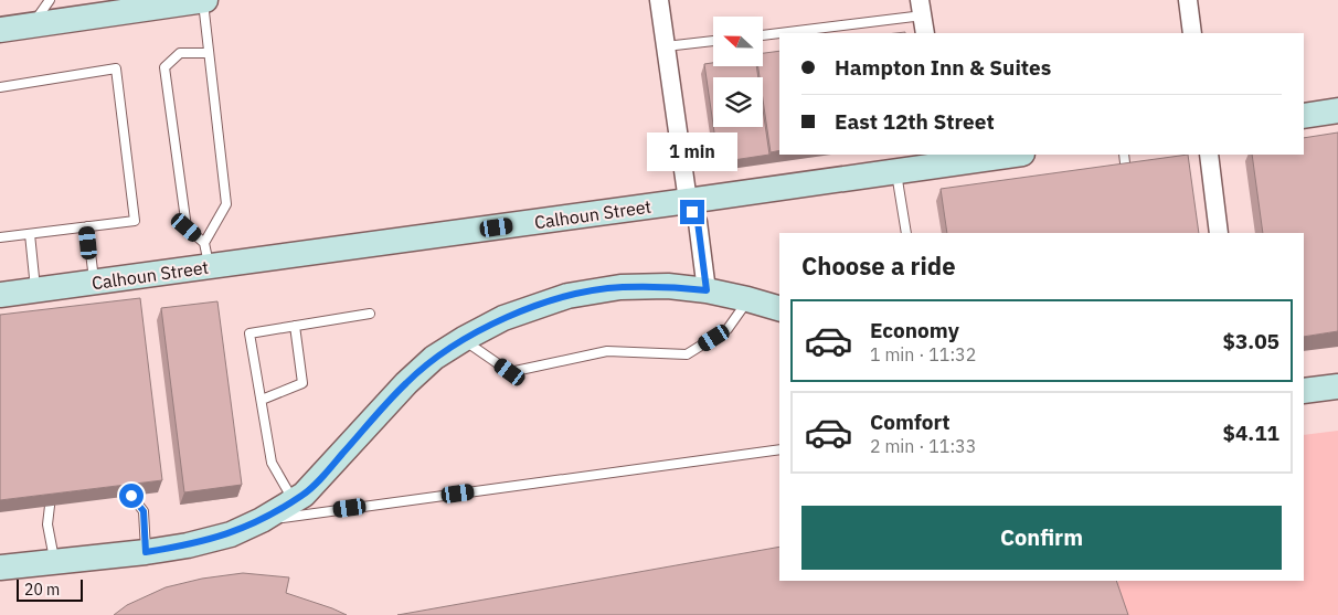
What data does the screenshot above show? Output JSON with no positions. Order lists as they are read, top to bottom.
{
  "streets": {
    "street": ["Calhoun Street"]
  },
  "scale_bar": "20 m",
  "north": "left",
  "page": {
    "banner": ["Hampton Inn & Suites", "East 12th Street"],
    "bubble": "1 min",
    "heading": "Choose a ride",
    "list": [
      {
        "name": "Economy",
        "note": "1 min · 11:32",
        "value": "$3.05"
      },
      {
        "name": "Comfort",
        "note": "2 min · 11:33",
        "value": "$4.11"
      }
    ],
    "buttons": "Confirm",
    "scale": "20 m"
  }
}
